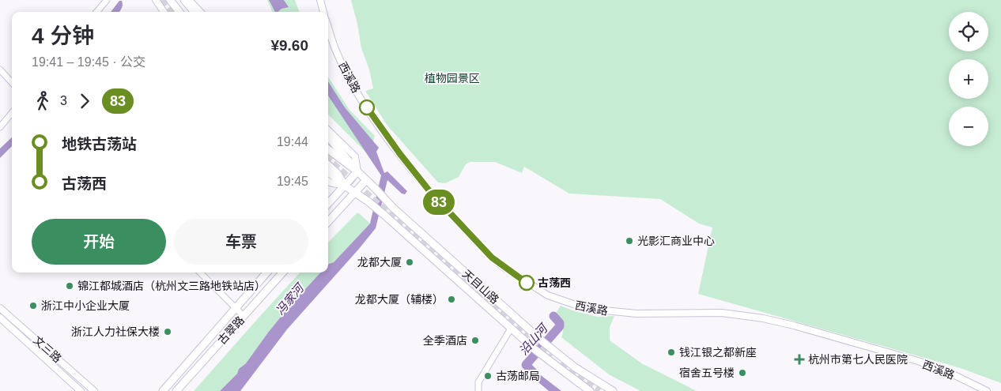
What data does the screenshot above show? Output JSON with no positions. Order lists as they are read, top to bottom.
{
  "streets": {
    "main road": [
      "西溪路",
      "天目山路",
      "古翠路",
      "文三路"
    ]
  },
  "water": ["冯家河", "沿山河"],
  "parks": ["植物园景区"],
  "places": {
    "other": [
      "光影汇商业中心",
      "龙都大厦",
      "古荡西",
      "锦江都城酒店（杭州文三路地铁站店）",
      "龙都大厦（辅楼）",
      "浙江中小企业大厦",
      "浙江人力社保大楼",
      "全季酒店",
      "钱江银之都新座",
      "宿舍五号楼",
      "古荡邮局"
    ],
    "health": ["杭州市第七人民医院"]
  },
  "lines": ["bus line 83"],
  "page": {
    "on_map": "83",
    "map_buttons": ["+", "−"],
    "heading": ["4 分钟", "19:41 – 19:45 · 公交", "¥9.60"],
    "legs": ["3", "83"],
    "list": [
      {
        "name": "地铁古荡站",
        "value": "19:44"
      },
      {
        "name": "古荡西",
        "value": "19:45"
      }
    ],
    "buttons": ["开始", "车票"]
  }
}
